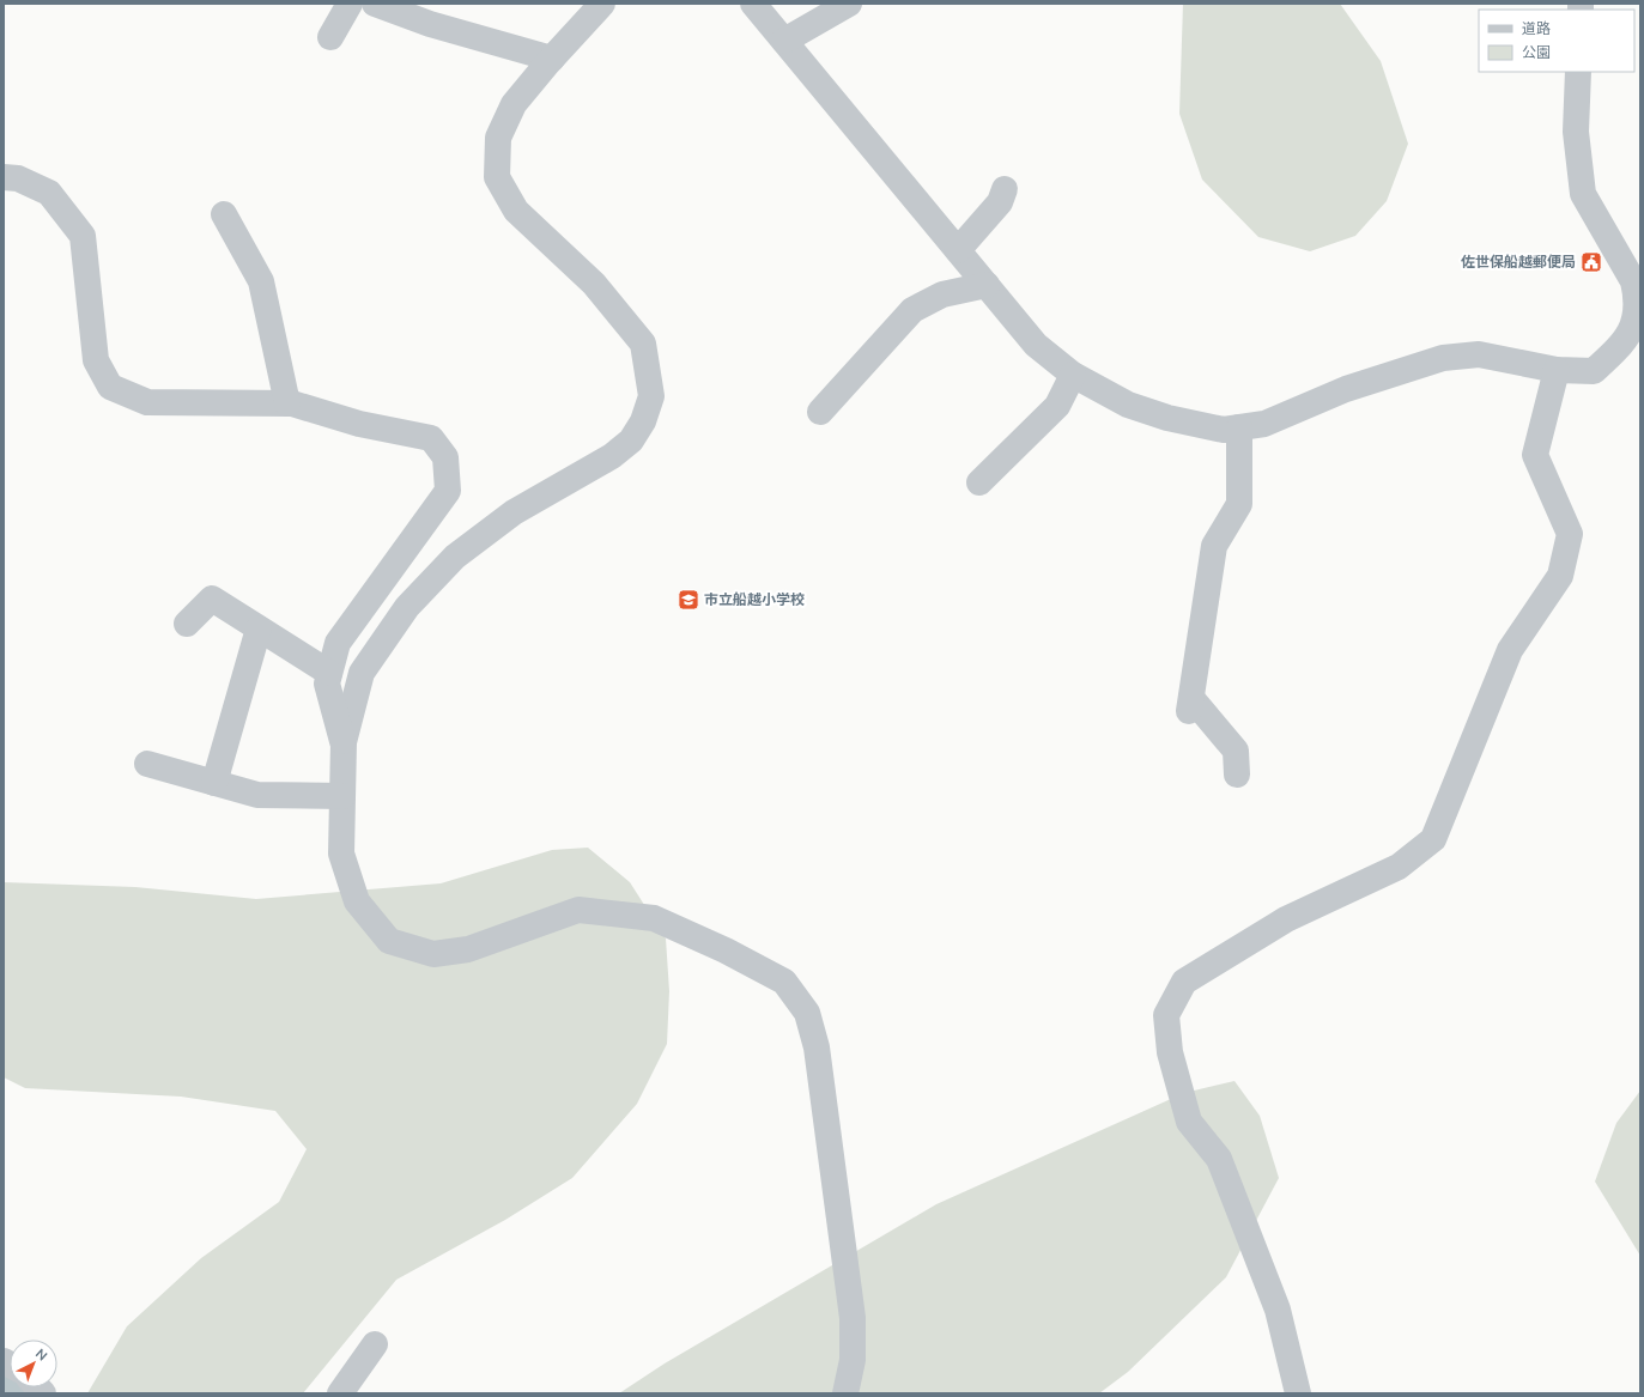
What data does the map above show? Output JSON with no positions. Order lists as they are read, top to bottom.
{
  "places": {
    "public building": ["佐世保船越郵便局"],
    "school or university": ["市立船越小学校"]
  },
  "legend": ["道路", "公園"],
  "north": "top right"
}
